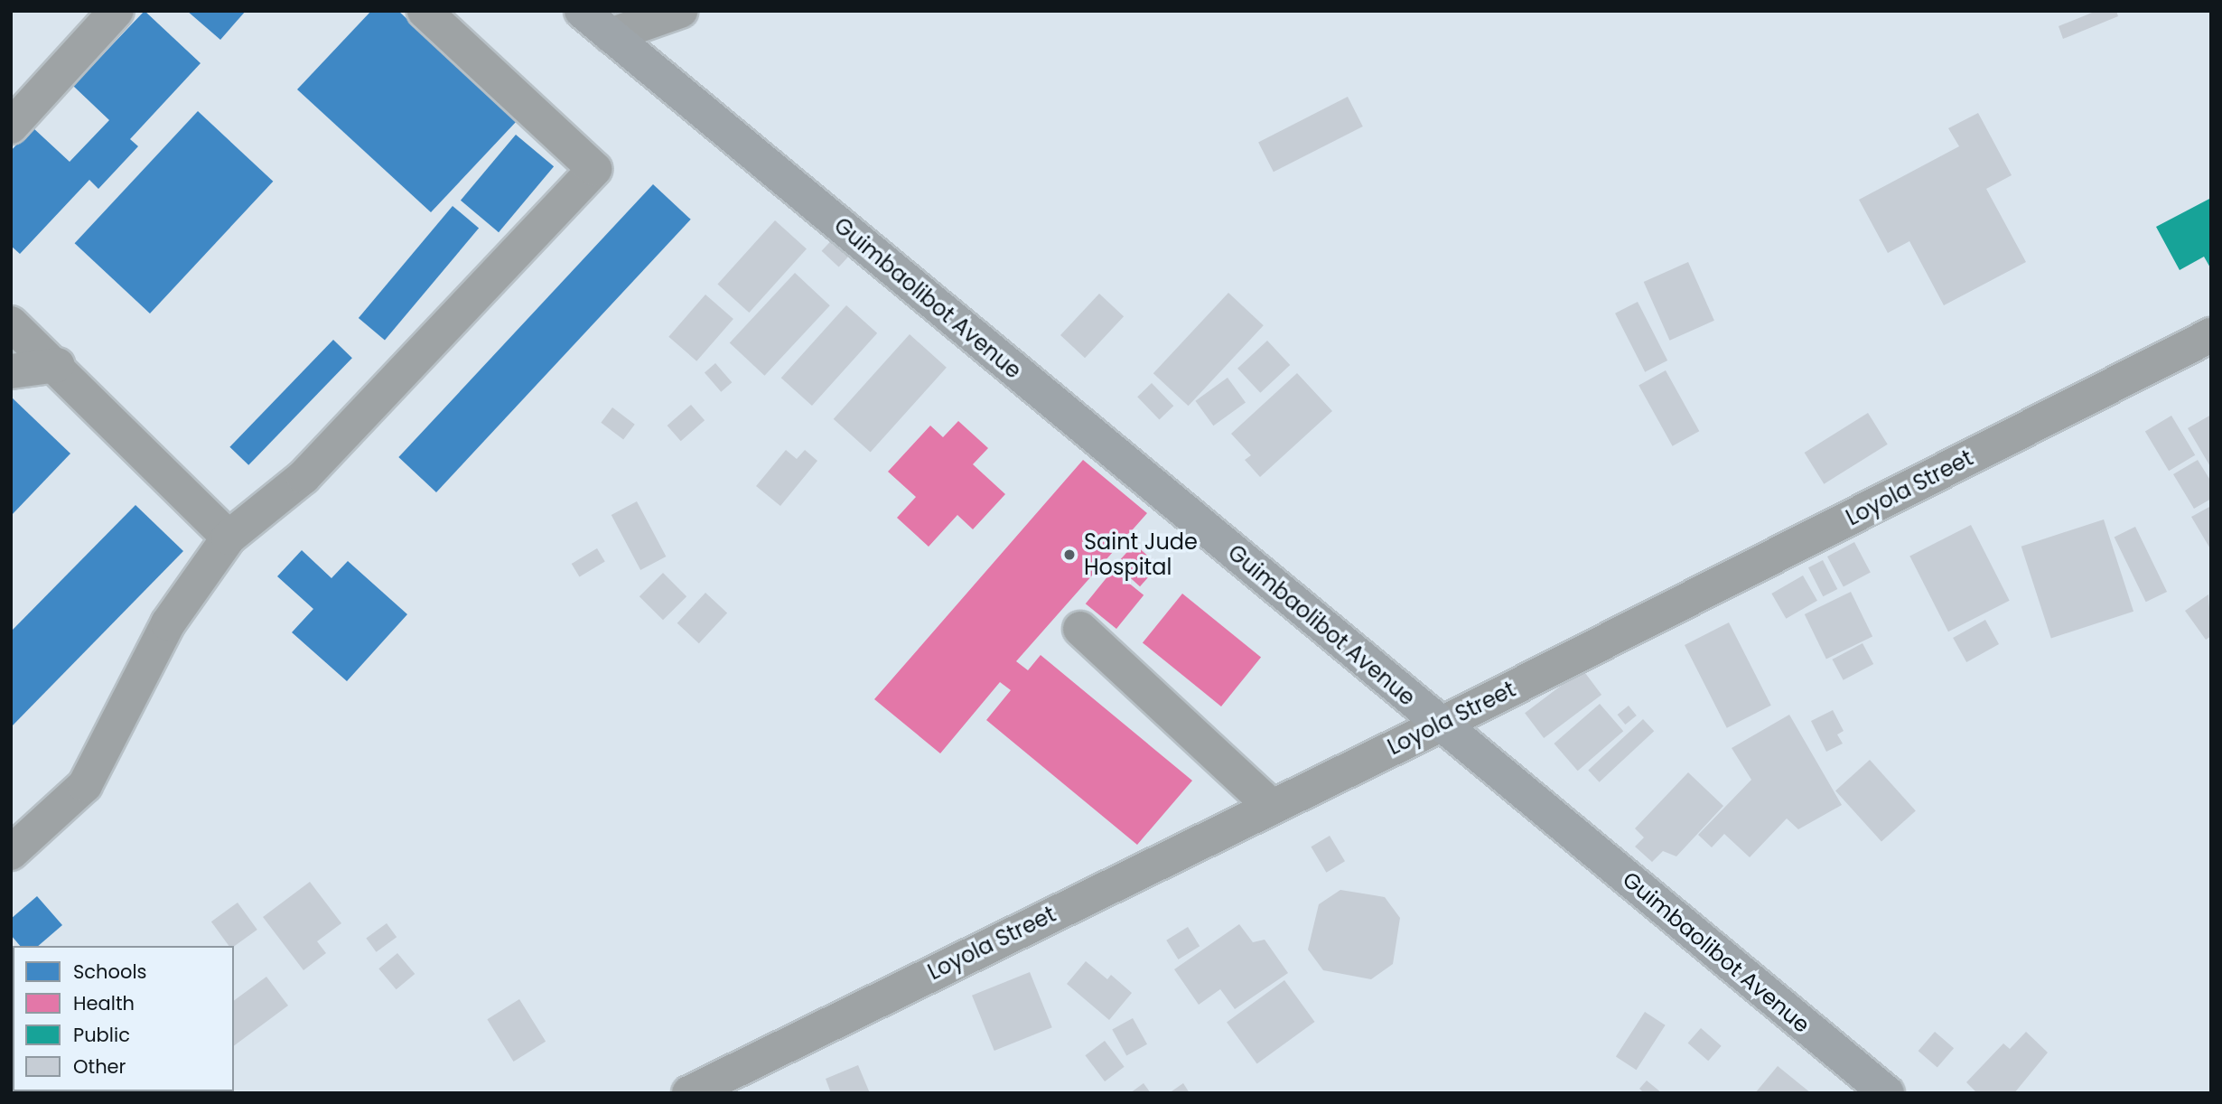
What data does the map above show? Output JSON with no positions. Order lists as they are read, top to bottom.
{
  "streets": {
    "main road": ["Guimbaolibot Avenue"],
    "street": ["Loyola Street"]
  },
  "crossings": [
    ["Guimbaolibot Avenue", "Loyola Street"]
  ],
  "places": ["Saint Jude Hospital"],
  "legend": [
    "Schools",
    "Health",
    "Public",
    "Other"
  ]
}
